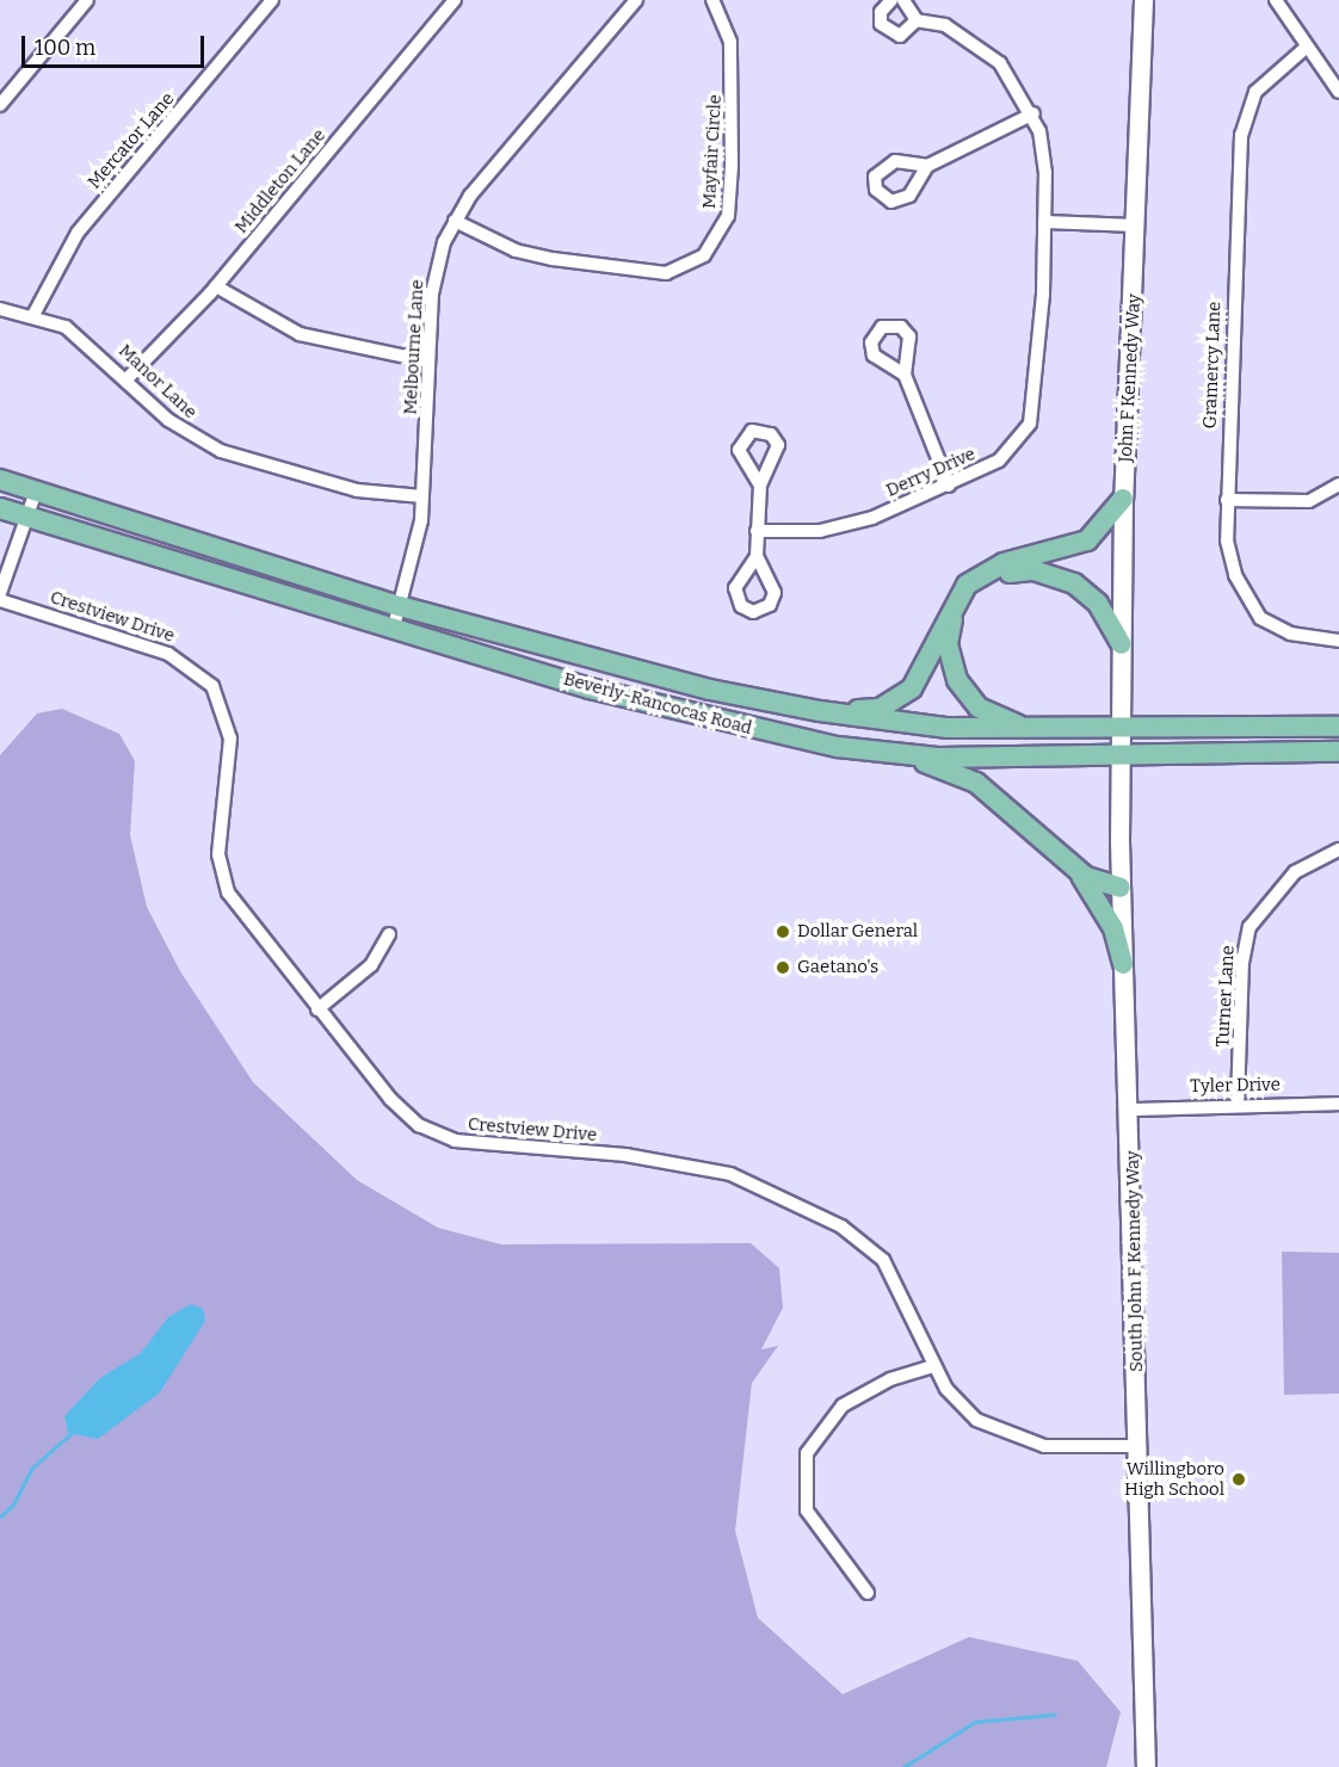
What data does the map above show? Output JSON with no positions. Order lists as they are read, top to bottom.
{
  "streets": {
    "main road": ["Beverly-Rancocas Road"],
    "street": [
      "Mercator Lane",
      "Mayfair Circle",
      "Middleton Lane",
      "Melbourne Lane",
      "Gramercy Lane",
      "John F Kennedy Way",
      "Manor Lane",
      "Derry Drive",
      "Crestview Drive",
      "Turner Lane",
      "Tyler Drive",
      "South John F Kennedy Way"
    ]
  },
  "crossings": [
    ["Mercator Lane", "Manor Lane"],
    ["Mayfair Circle", "Melbourne Lane"],
    ["Middleton Lane", "Manor Lane"],
    ["Melbourne Lane", "Manor Lane"],
    ["Melbourne Lane", "Beverly-Rancocas Road"],
    ["John F Kennedy Way", "Beverly-Rancocas Road"],
    ["John F Kennedy Way", "South John F Kennedy Way"],
    ["Crestview Drive", "South John F Kennedy Way"],
    ["Beverly-Rancocas Road", "South John F Kennedy Way"],
    ["Turner Lane", "Tyler Drive"],
    ["Tyler Drive", "South John F Kennedy Way"]
  ],
  "places": ["Dollar General", "Gaetano's", "Willingboro High School"],
  "scale_bar": "100 m"
}
